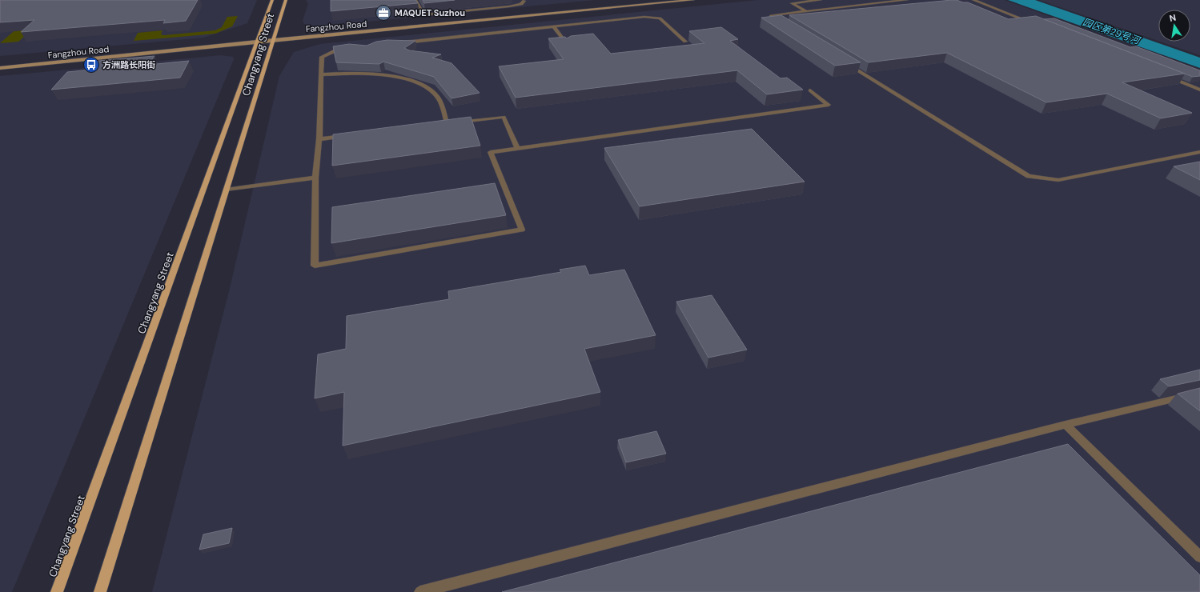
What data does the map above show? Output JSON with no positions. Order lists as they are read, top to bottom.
{
  "streets": {
    "main road": ["Fangzhou Road", "Changyang Street"]
  },
  "crossings": [
    ["Fangzhou Road", "Changyang Street"]
  ],
  "water": ["园区第29号河"],
  "places": {
    "office": ["MAQUET Suzhou"],
    "bus stop": ["方洲路长阳街"]
  },
  "north": "top"
}
